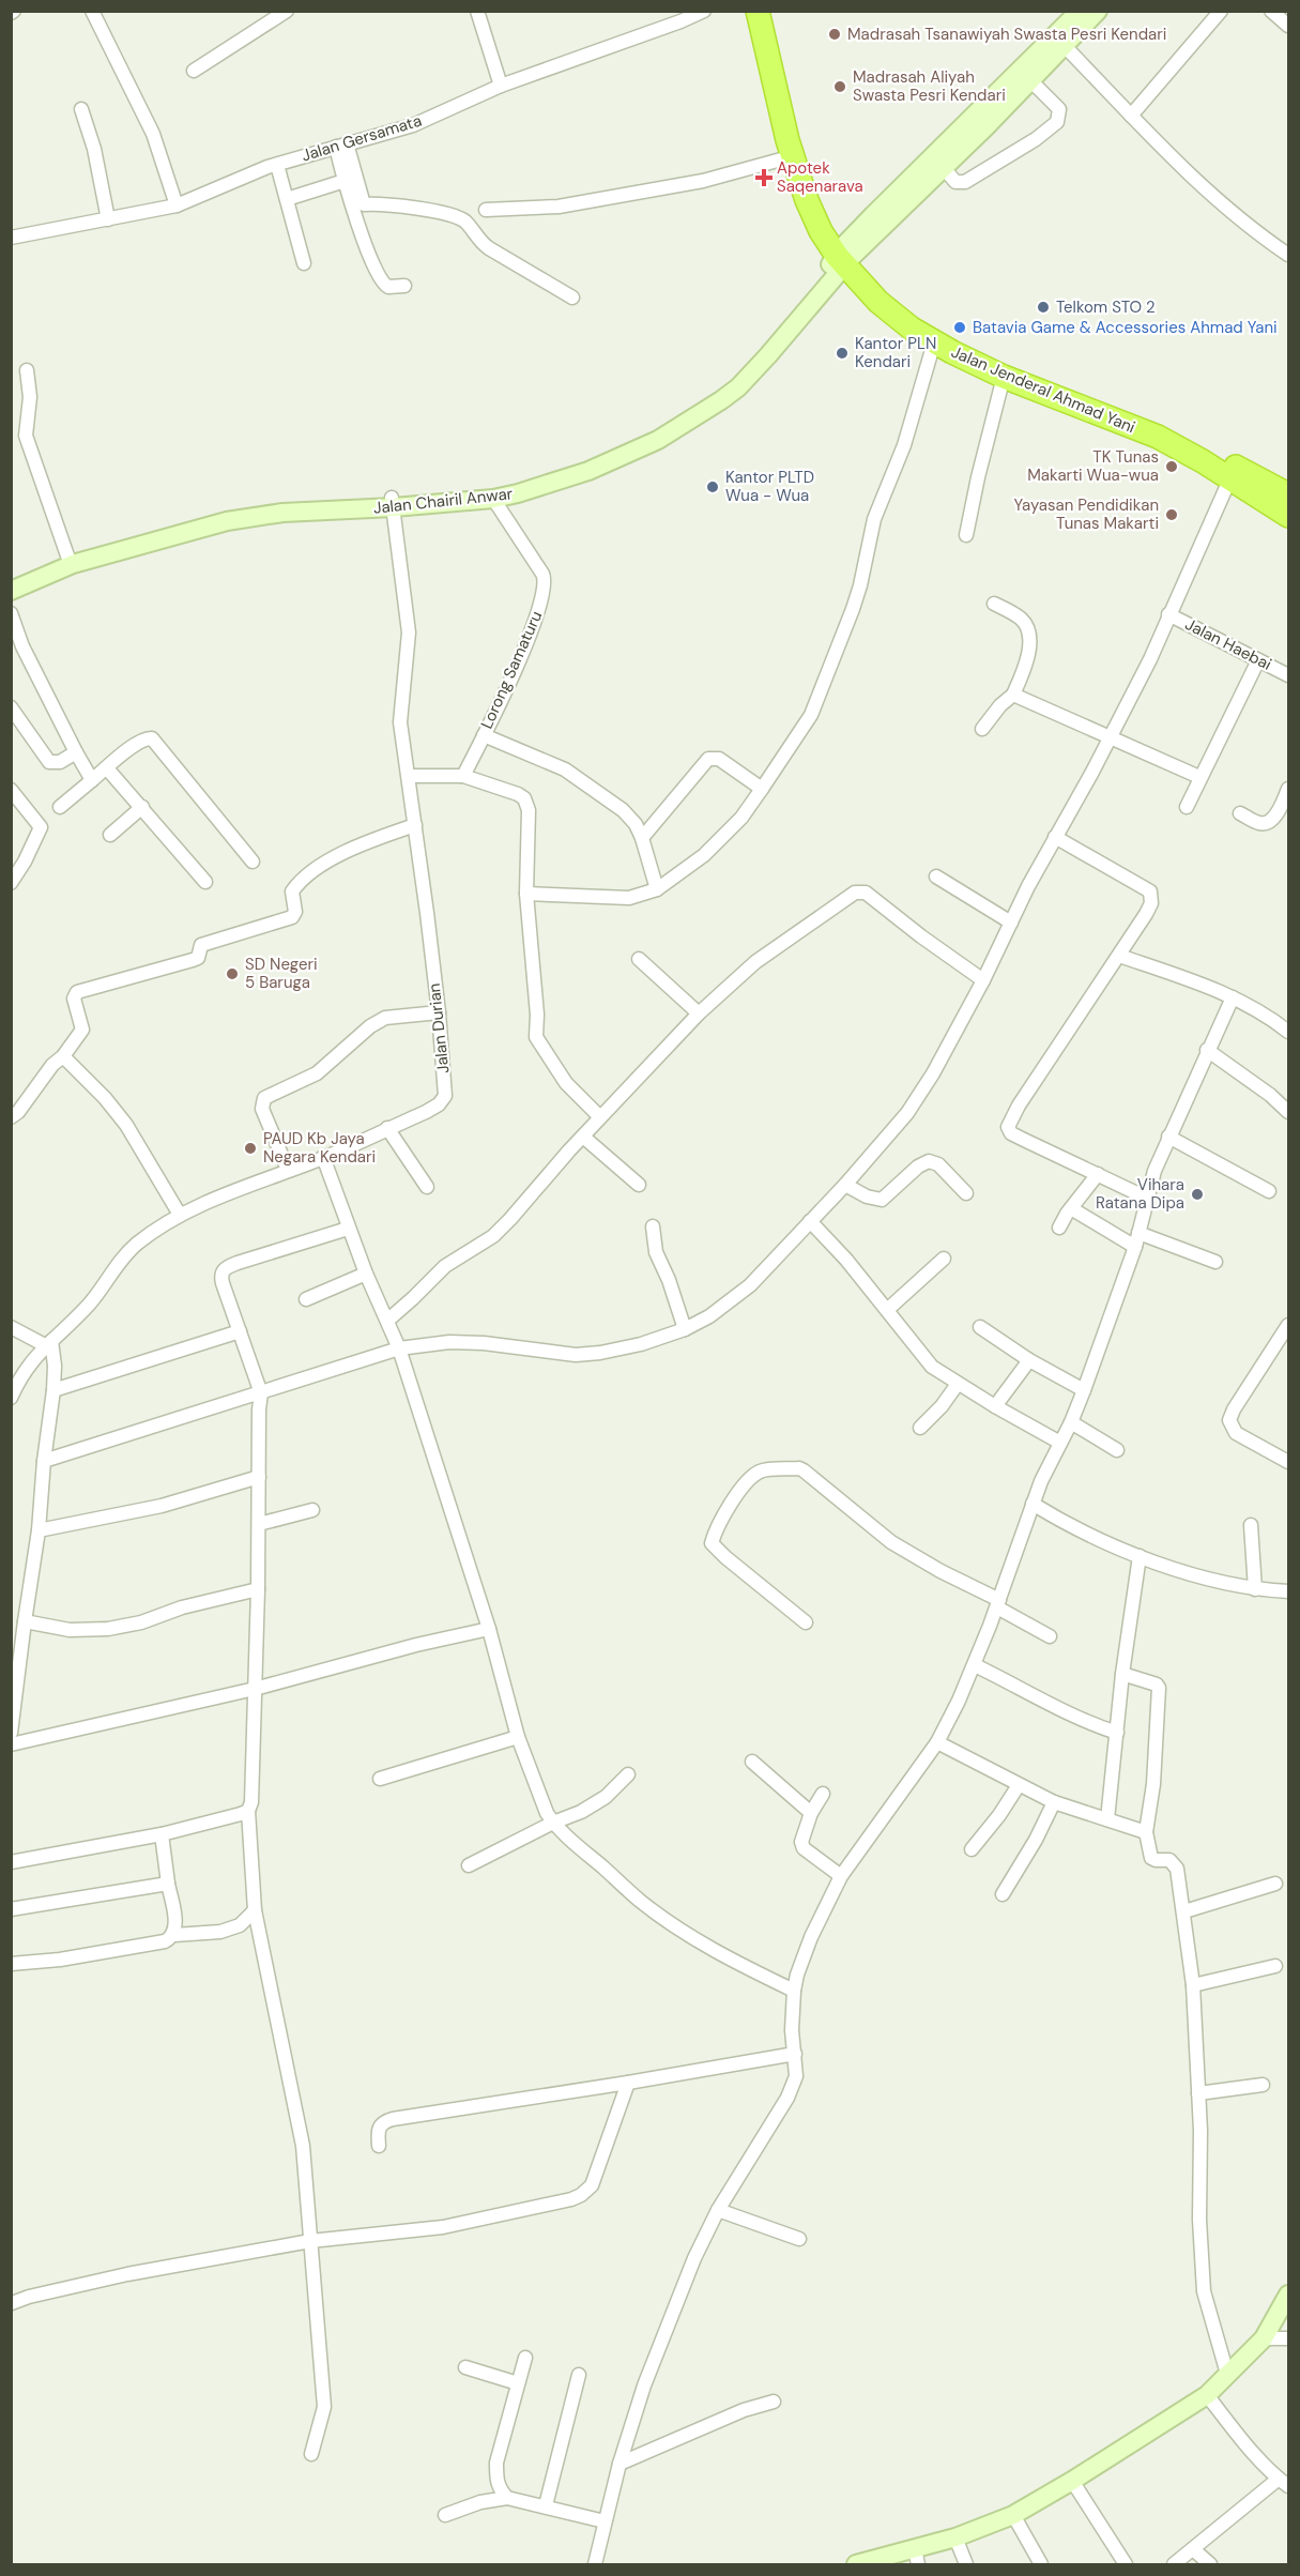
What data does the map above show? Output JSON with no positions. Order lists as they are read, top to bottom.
{
  "streets": {
    "highway": ["Jalan Jenderal Ahmad Yani"],
    "main road": ["Jalan Chairil Anwar"],
    "street": [
      "Jalan Gersamata",
      "Jalan Haebai",
      "Lorong Samaturu",
      "Jalan Durian"
    ]
  },
  "crossings": [
    ["Jalan Jenderal Ahmad Yani", "Jalan Chairil Anwar"],
    ["Jalan Chairil Anwar", "Lorong Samaturu"],
    ["Jalan Chairil Anwar", "Jalan Durian"]
  ],
  "places": {
    "other": [
      "Madrasah Tsanawiyah Swasta Pesri Kendari",
      "Madrasah Aliyah Swasta Pesri Kendari",
      "Telkom STO 2",
      "Batavia Game & Accessories Ahmad Yani",
      "Kantor PLN Kendari",
      "TK Tunas Makarti Wua-wua",
      "Kantor PLTD Wua - Wua",
      "Yayasan Pendidikan Tunas Makarti",
      "SD Negeri 5 Baruga",
      "PAUD Kb Jaya Negara Kendari",
      "Vihara Ratana Dipa"
    ],
    "health": ["Apotek Saqenarava"]
  }
}
